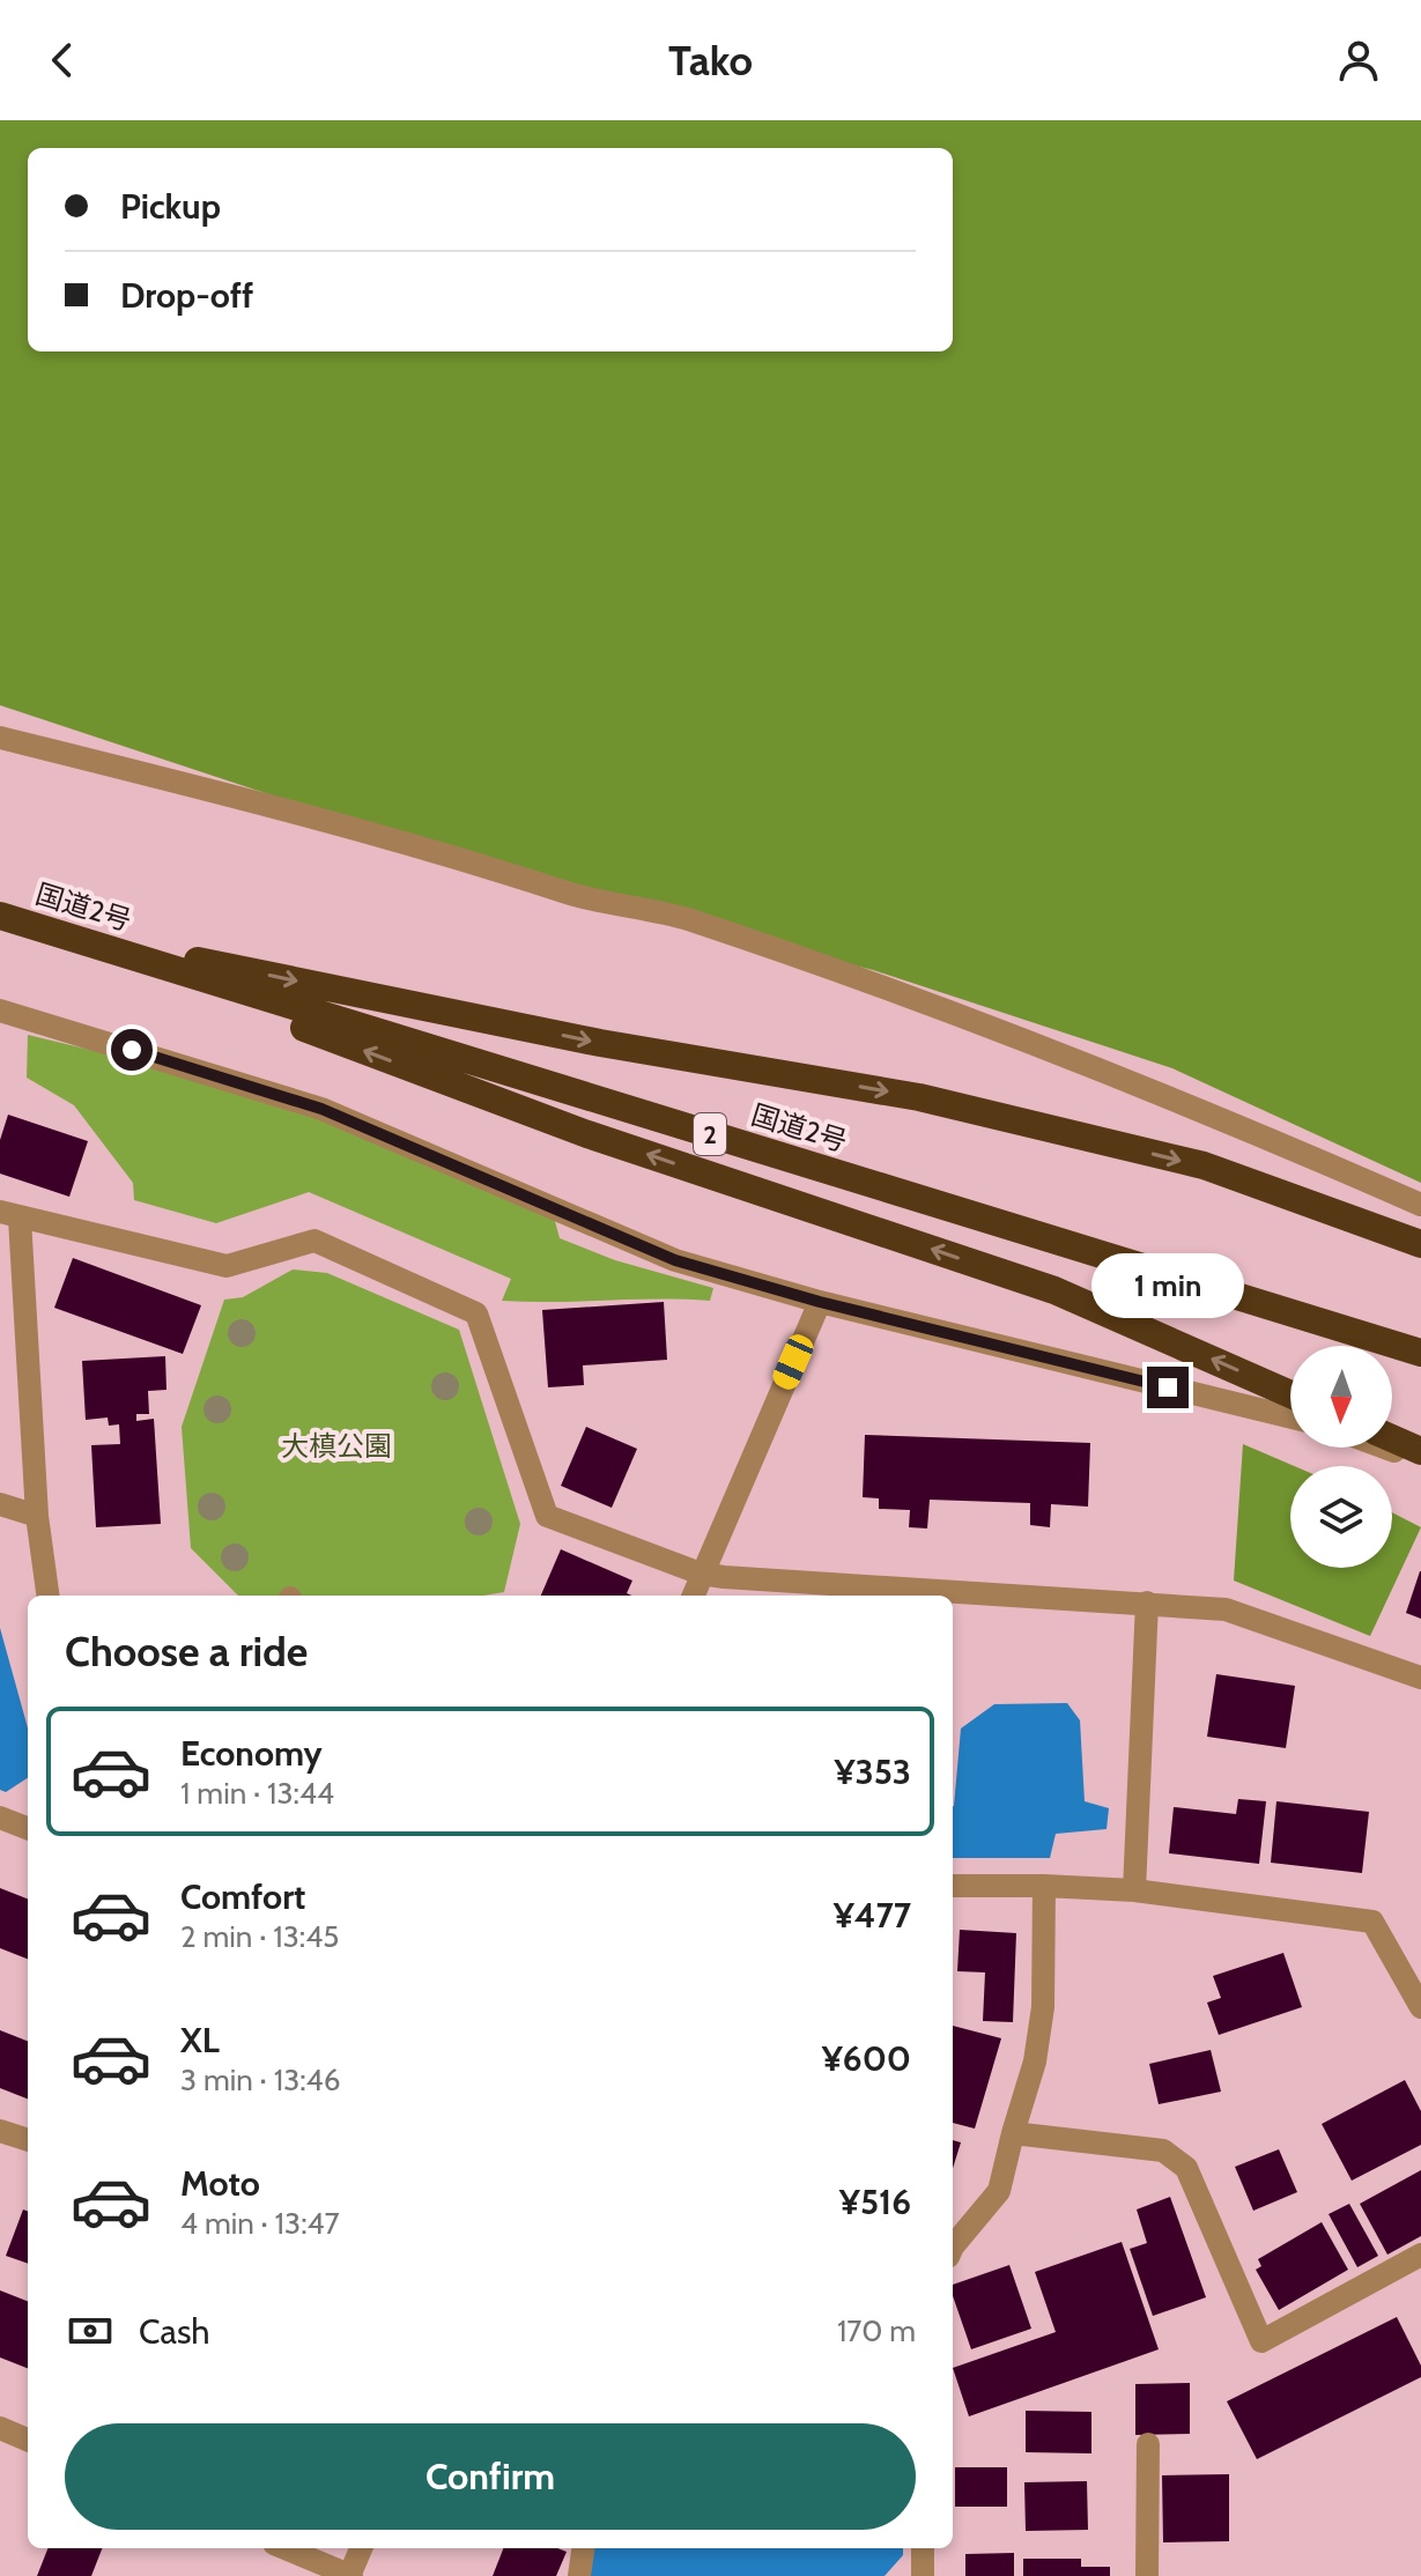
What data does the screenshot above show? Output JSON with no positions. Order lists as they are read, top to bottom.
{
  "streets": {
    "highway": ["国道2号", "2"]
  },
  "parks": ["大槙公園"],
  "north": "bottom",
  "page": {
    "header": "Tako",
    "banner": ["Pickup", "Drop-off"],
    "bubble": "1 min",
    "heading": "Choose a ride",
    "list": [
      {
        "name": "Economy",
        "note": "1 min · 13:44",
        "value": "¥353"
      },
      {
        "name": "Comfort",
        "note": "2 min · 13:45",
        "value": "¥477"
      },
      {
        "name": "XL",
        "note": "3 min · 13:46",
        "value": "¥600"
      },
      {
        "name": "Moto",
        "note": "4 min · 13:47",
        "value": "¥516"
      }
    ],
    "pay": ["Cash", "170 m"],
    "buttons": "Confirm"
  }
}
